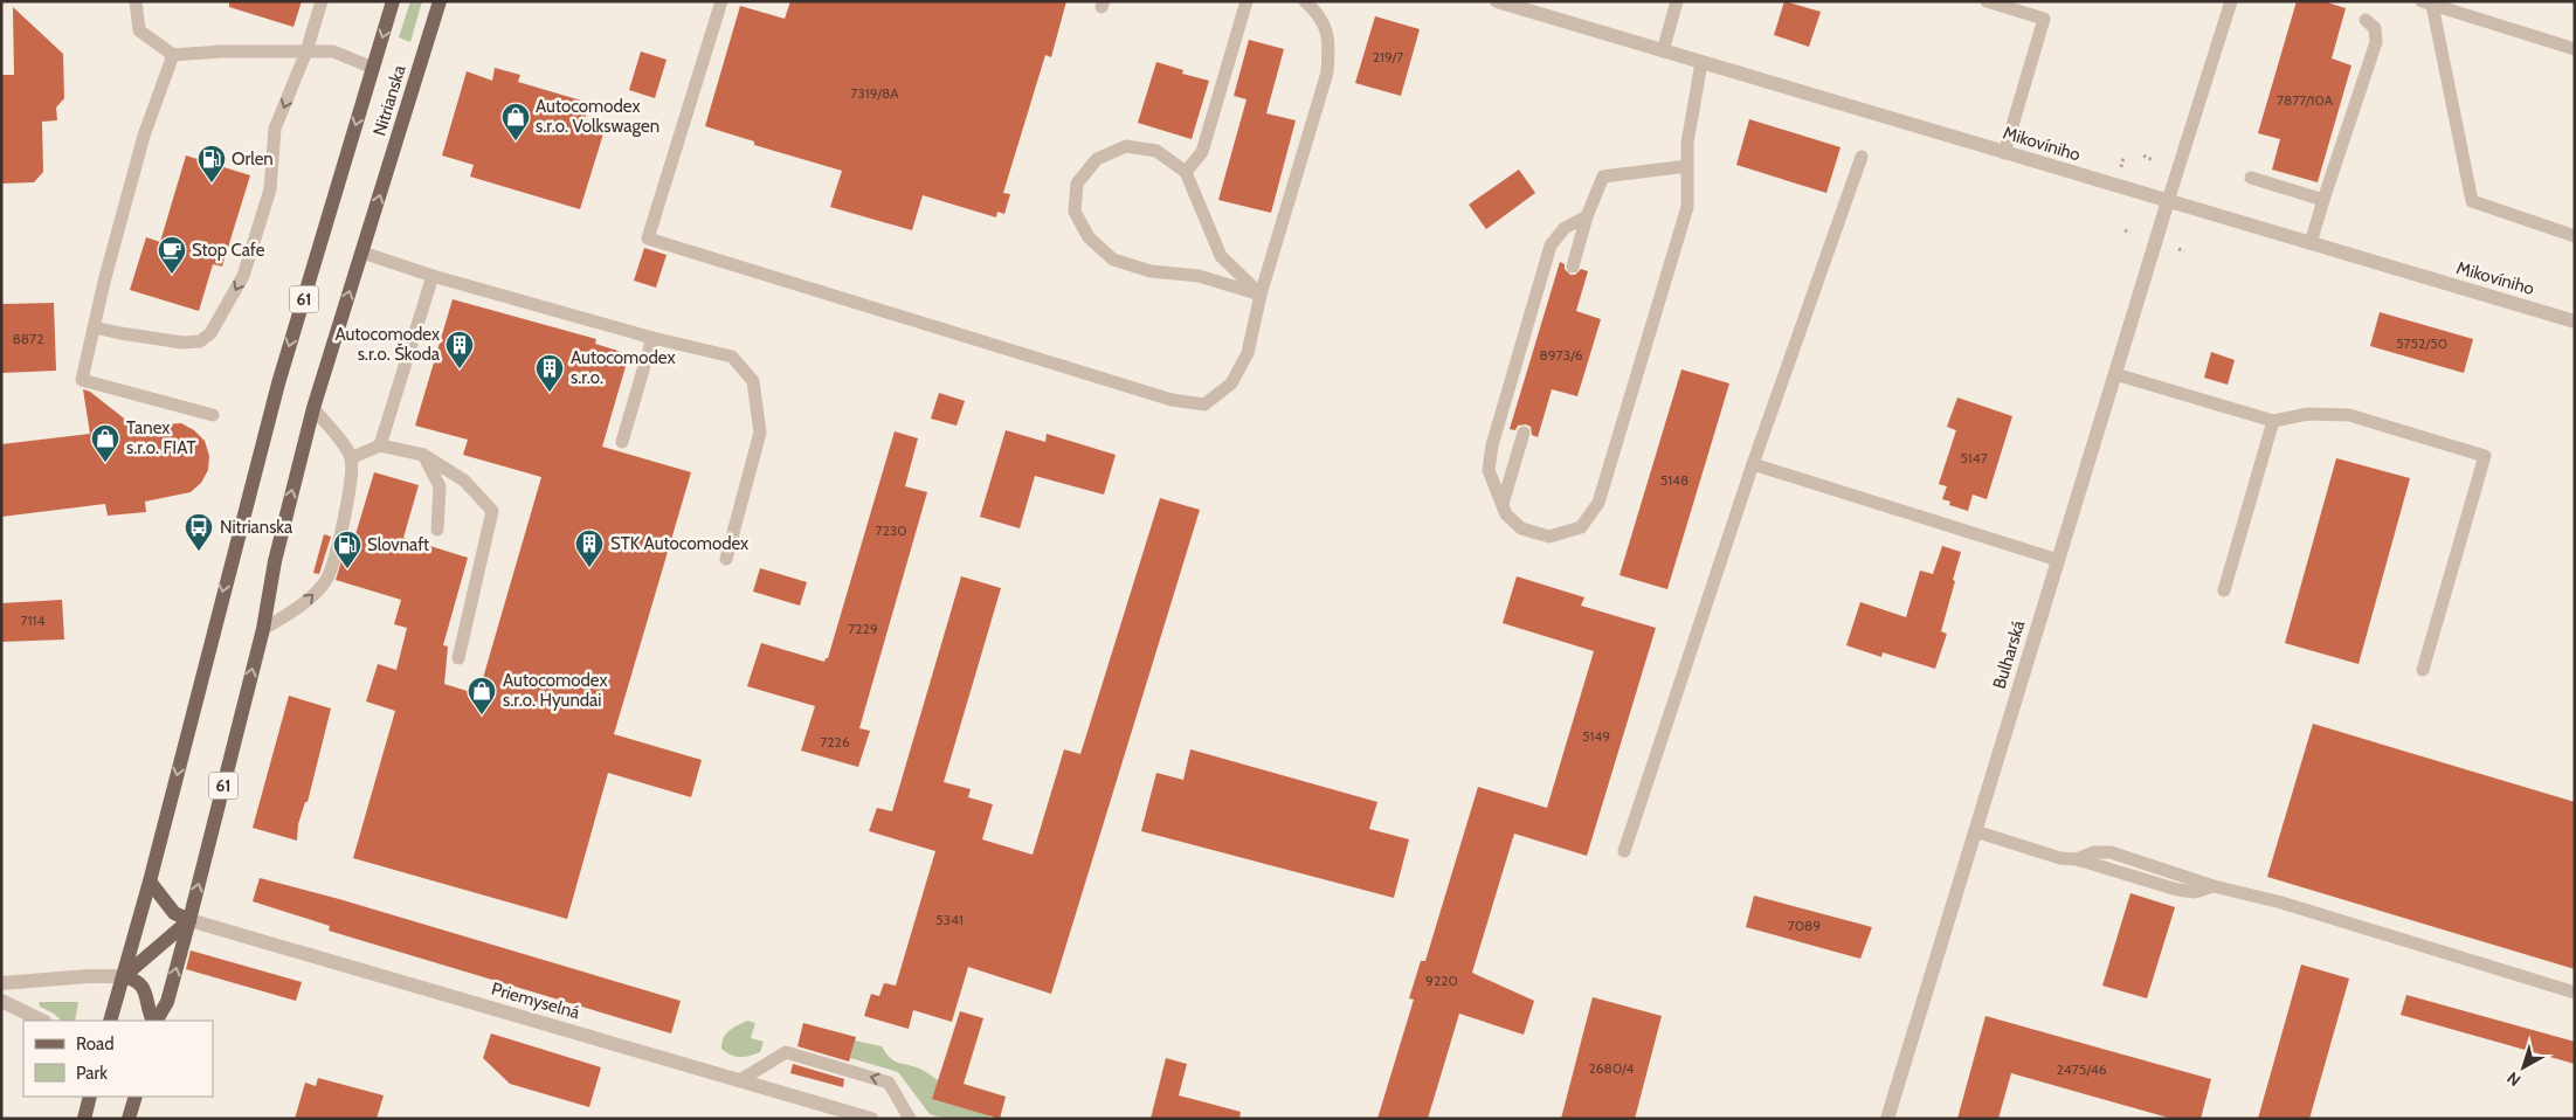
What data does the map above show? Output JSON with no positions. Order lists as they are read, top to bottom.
{
  "streets": {
    "main road": ["Nitrianska", "61"],
    "street": ["Mikovíniho", "Bulharská", "Priemyselná"]
  },
  "crossings": [
    ["Nitrianska", "Priemyselná"],
    ["Mikovíniho", "Bulharská"]
  ],
  "places": {
    "shop": ["Autocomodex s.r.o. Volkswagen", "Tanex s.r.o. FIAT", "Autocomodex s.r.o. Hyundai"],
    "fuel station": ["Orlen", "Slovnaft"],
    "cafe": ["Stop Cafe"],
    "building": ["Autocomodex s.r.o. Škoda", "Autocomodex s.r.o.", "STK Autocomodex"],
    "bus stop": ["Nitrianska"]
  },
  "house_numbers": [
    "219/7",
    "7319/8A",
    "7877/10A",
    "8872",
    "5752/50",
    "8973/6",
    "5147",
    "5148",
    "7230",
    "7114",
    "7229",
    "5149",
    "7226",
    "5341",
    "7089",
    "9220",
    "2680/4",
    "2475/46"
  ],
  "legend": ["Road", "Park"],
  "north": "bottom left"
}
